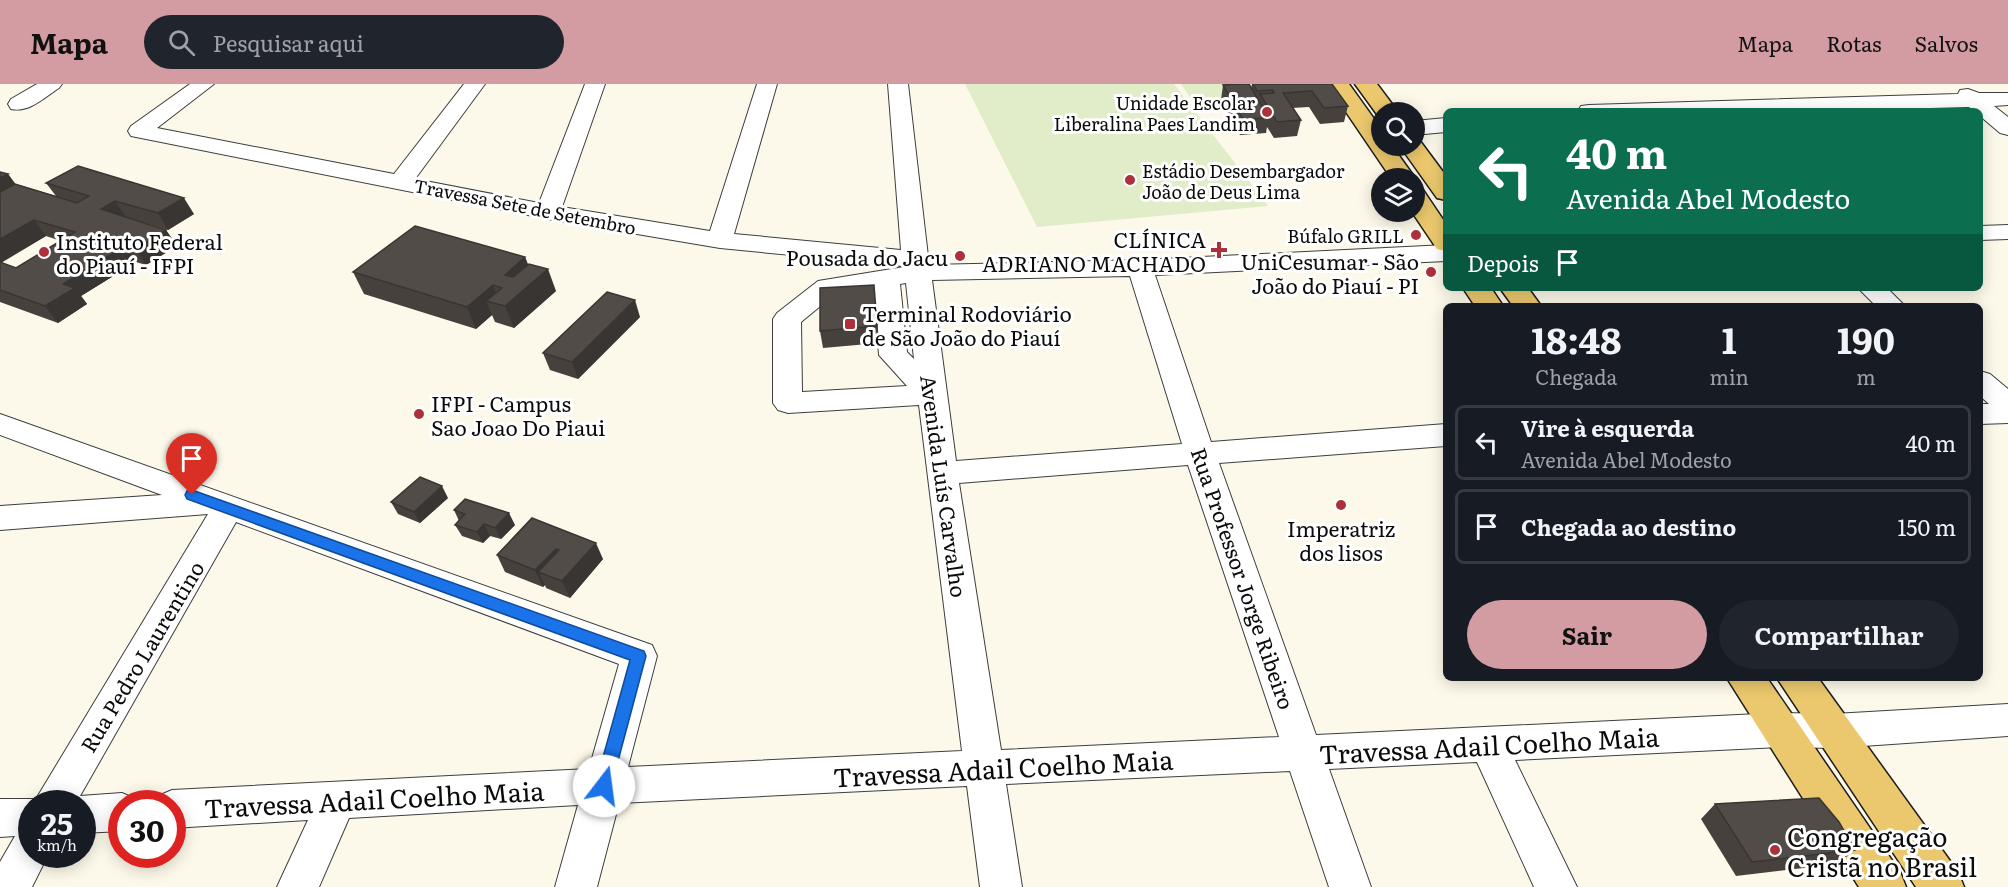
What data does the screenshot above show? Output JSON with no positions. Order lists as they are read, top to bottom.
{
  "streets": {
    "street": [
      "Travessa Sete de Setembro",
      "Avenida Luís Carvalho",
      "Rua Professor Jorge Ribeiro",
      "Rua Pedro Laurentino",
      "Travessa Adail Coelho Maia"
    ]
  },
  "crossings": [
    ["Travessa Sete de Setembro", "Avenida Luís Carvalho"],
    ["Travessa Sete de Setembro", "Rua Professor Jorge Ribeiro"],
    ["Avenida Luís Carvalho", "Travessa Adail Coelho Maia"],
    ["Rua Professor Jorge Ribeiro", "Travessa Adail Coelho Maia"]
  ],
  "places": {
    "other": [
      "Unidade Escolar Liberalina Paes Landim",
      "Estádio Desembargador João de Deus Lima",
      "Búfalo GRILL",
      "Instituto Federal do Piauí - IFPI",
      "Pousada do Jacu",
      "UniCesumar - São João do Piauí - PI",
      "IFPI - Campus Sao Joao Do Piaui",
      "Imperatriz dos lisos",
      "Congregação Cristã no Brasil"
    ],
    "health": ["CLÍNICA ADRIANO MACHADO"],
    "transit": ["Terminal Rodoviário de São João do Piauí"]
  },
  "page": {
    "header": "Mapa",
    "search": "Pesquisar aqui",
    "nav": ["Mapa", "Rotas", "Salvos"],
    "turn": ["40 m", "Avenida Abel Modesto"],
    "then": "Depois",
    "eta": [
      "18:48",
      "Chegada",
      "1",
      "min",
      "190",
      "m"
    ],
    "list": [
      {
        "name": "Vire à esquerda",
        "note": "Avenida Abel Modesto",
        "value": "40 m"
      },
      {
        "name": "Chegada ao destino",
        "value": "150 m"
      }
    ],
    "buttons": ["Sair", "Compartilhar"],
    "speed": "25 km/h",
    "limit": "30"
  }
}
